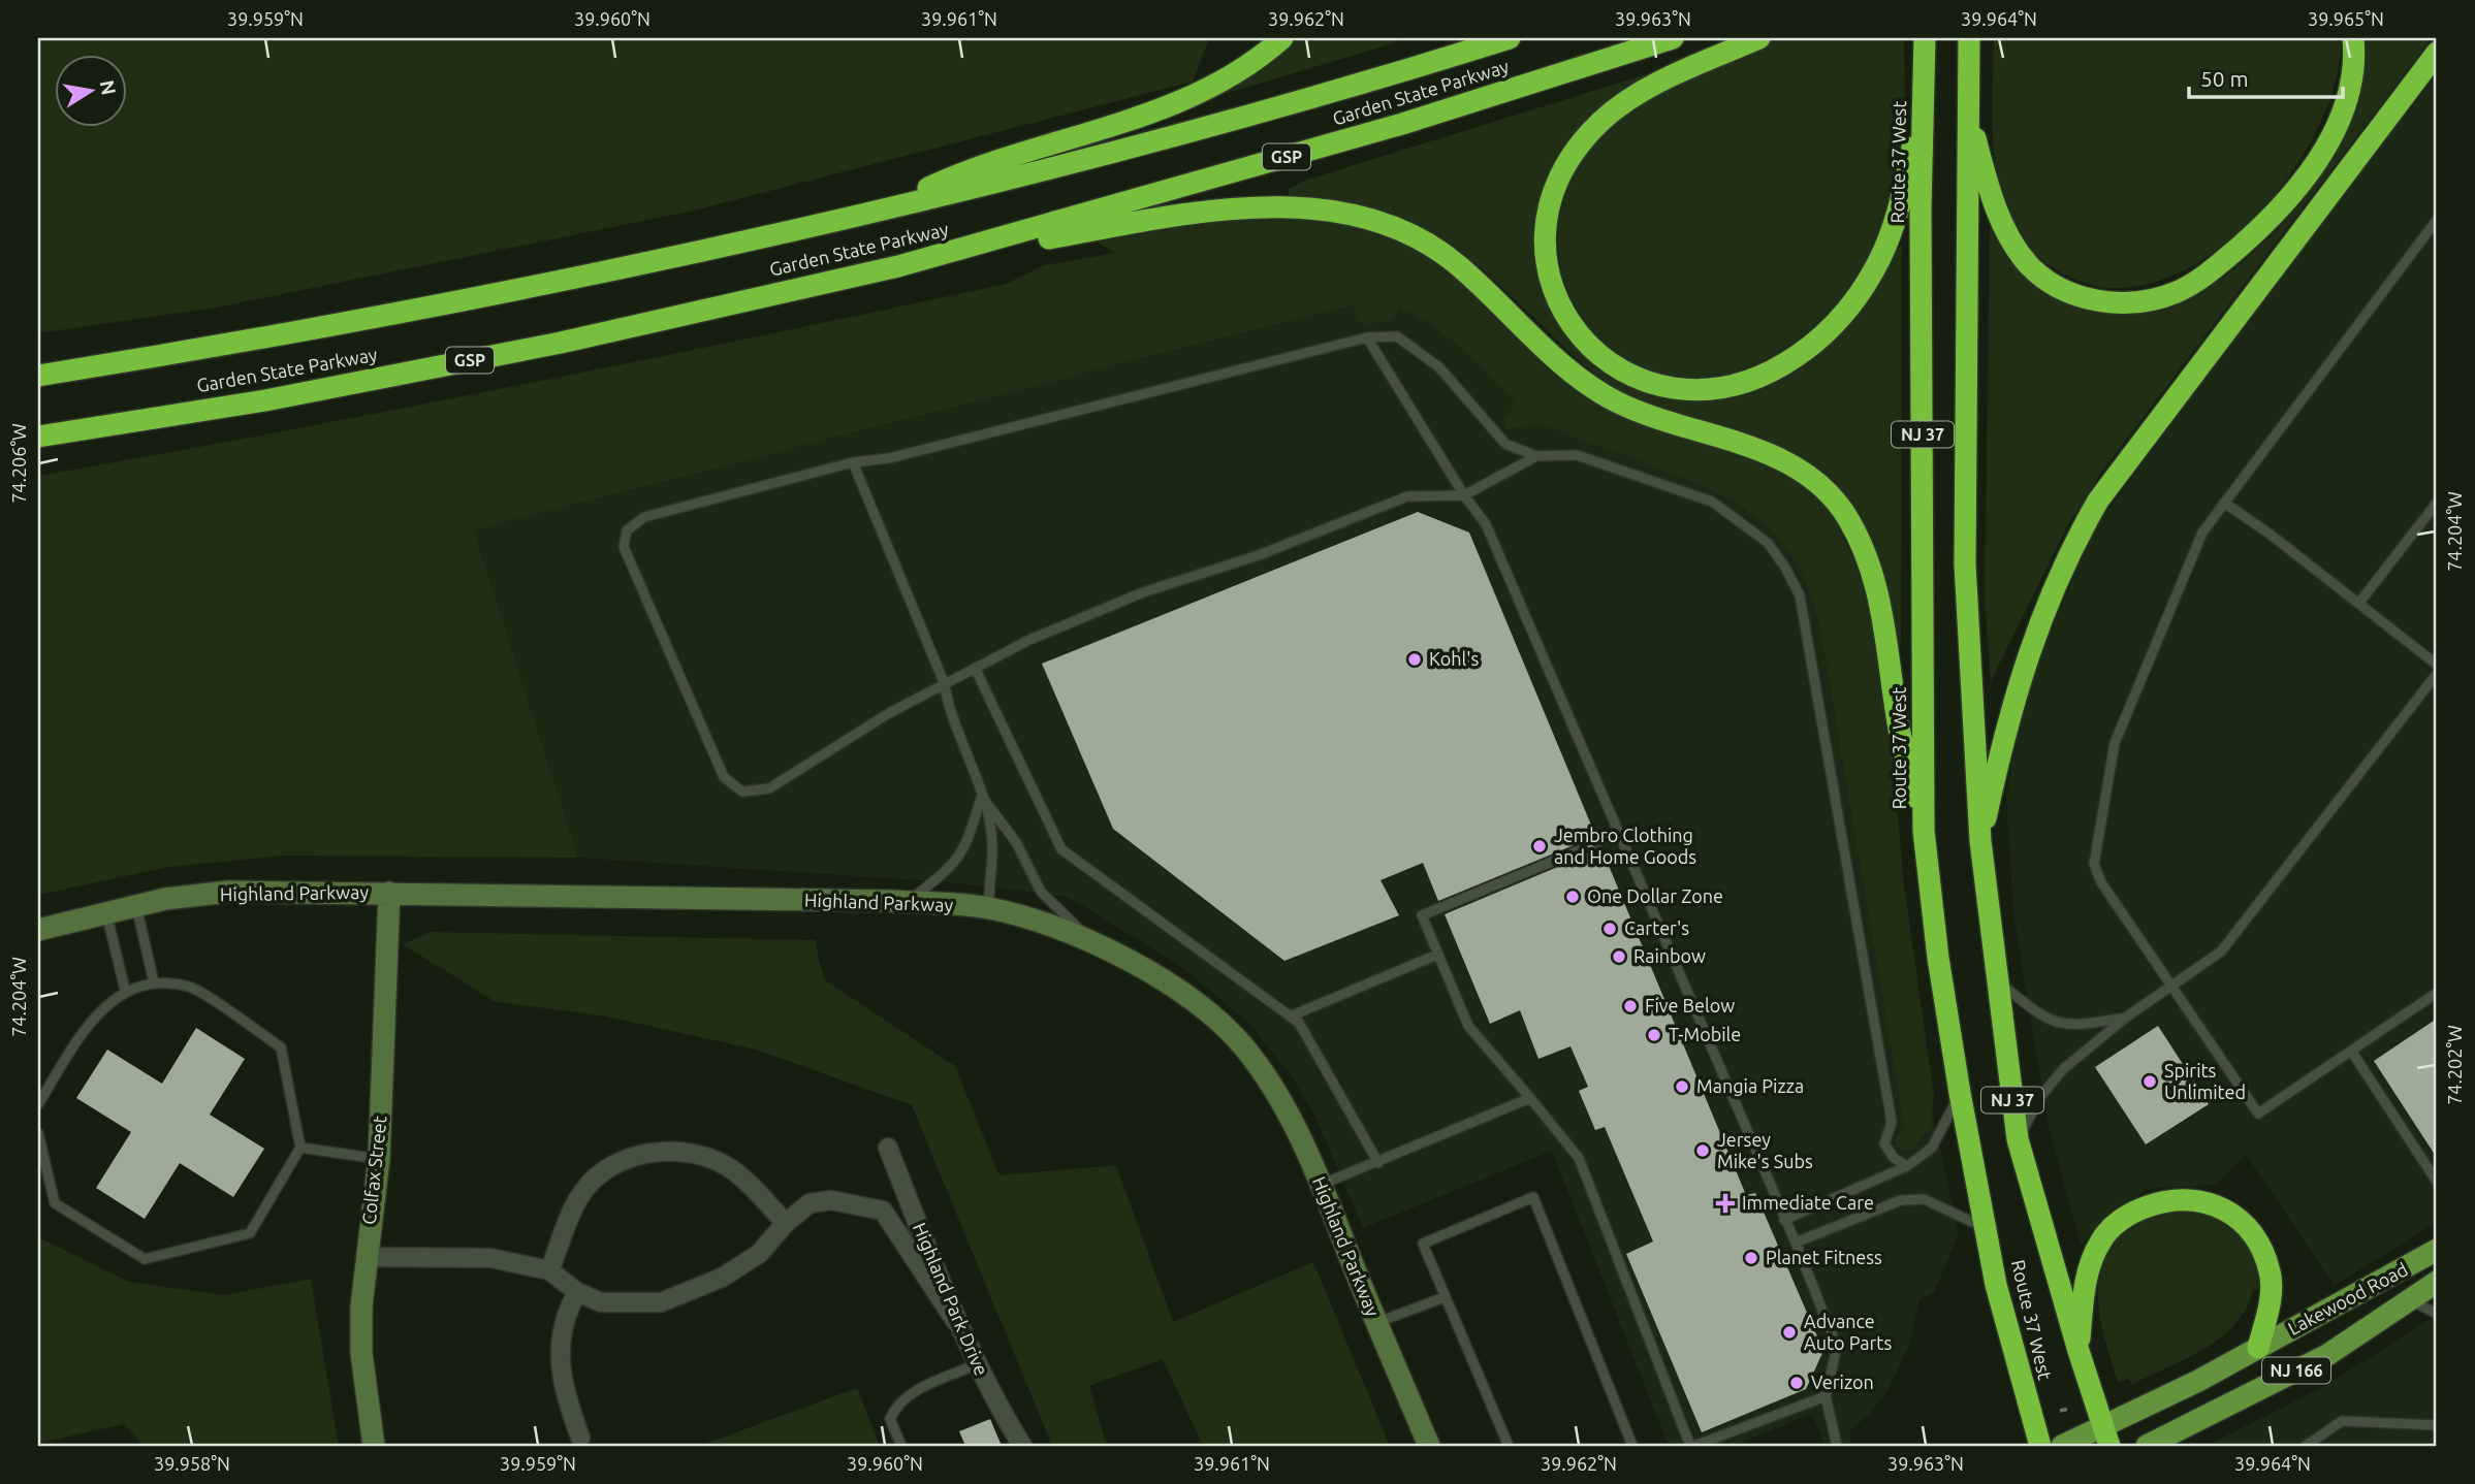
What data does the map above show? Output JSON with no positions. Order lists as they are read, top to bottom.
{
  "streets": {
    "highway": [
      "Garden State Parkway",
      "GSP",
      "Route 37 West",
      "NJ 37"
    ],
    "main road": ["Lakewood Road", "NJ 166"],
    "street": ["Highland Parkway", "Colfax Street", "Highland Park Drive"]
  },
  "crossings": [
    ["Route 37 West", "Lakewood Road"],
    ["Route 37 West", "NJ 166"],
    ["Highland Parkway", "Colfax Street"],
    ["Lakewood Road", "NJ 166"]
  ],
  "places": {
    "other": [
      "Kohl's",
      "Jembro Clothing and Home Goods",
      "One Dollar Zone",
      "Carter's",
      "Rainbow",
      "Five Below",
      "T-Mobile",
      "Spirits Unlimited",
      "Mangia Pizza",
      "Jersey Mike's Subs",
      "Planet Fitness",
      "Advance Auto Parts",
      "Verizon"
    ],
    "health": ["Immediate Care"]
  },
  "scale_bar": "50 m",
  "north": "right",
  "coordinates": [
    "39.959°N",
    "39.960°N",
    "39.961°N",
    "39.962°N",
    "39.963°N",
    "39.964°N",
    "39.965°N",
    "74.206°W",
    "74.204°W",
    "74.202°W",
    "39.958°N"
  ]
}
